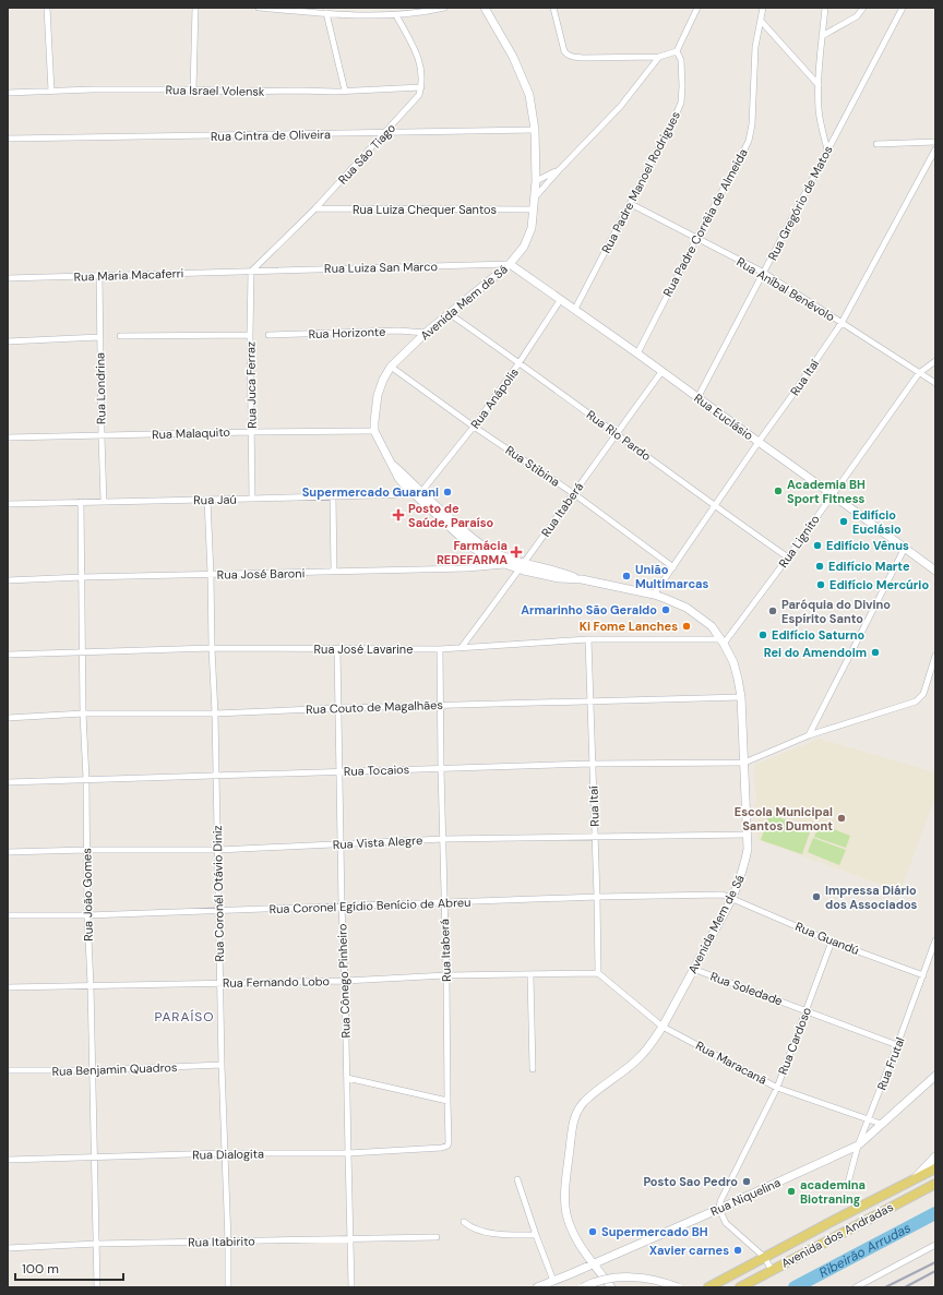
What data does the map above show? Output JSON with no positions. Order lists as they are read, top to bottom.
{
  "streets": {
    "main road": ["Avenida dos Andradas"],
    "street": [
      "Rua Israel Volensk",
      "Rua Cintra de Oliveira",
      "Rua São Tiago",
      "Rua Padre Manoel Rodrigues",
      "Rua Gregório de Matos",
      "Rua Luiza Chequer Santos",
      "Rua Padre Corrêia de Almeida",
      "Rua Luiza San Marco",
      "Rua Maria Macaferri",
      "Rua Aníbal Benévolo",
      "Avenida Mem de Sá",
      "Rua Horizonte",
      "Rua Itaí",
      "Rua Juca Ferraz",
      "Rua Londrina",
      "Rua Anápolis",
      "Rua Euclásio",
      "Rua Malaquito",
      "Rua Rio Pardo",
      "Rua Stibina",
      "Rua Jaú",
      "Rua Itaberá",
      "Rua Lignito",
      "Rua José Baroni",
      "Rua José Lavarine",
      "Rua Couto de Magalhães",
      "Rua Tocaios",
      "Rua Vista Alegre",
      "Rua Coronél Otávio Diniz",
      "Rua João Gomes",
      "Rua Coronel Egídio Benício de Abreu",
      "Rua Guandú",
      "Rua Cônego Pinheiro",
      "Rua Fernando Lobo",
      "Rua Soledade",
      "Rua Cardoso",
      "Rua Maracanã",
      "Rua Frutal",
      "Rua Benjamin Quadros",
      "Rua Dialogita",
      "Rua Niquelina",
      "Rua Itabirito"
    ]
  },
  "crossings": [
    ["Rua Israel Volensk", "Rua São Tiago"],
    ["Rua Cintra de Oliveira", "Rua São Tiago"],
    ["Rua Cintra de Oliveira", "Avenida Mem de Sá"],
    ["Rua São Tiago", "Rua Luiza Chequer Santos"],
    ["Rua São Tiago", "Rua Luiza San Marco"],
    ["Rua São Tiago", "Rua Maria Macaferri"],
    ["Rua São Tiago", "Rua Juca Ferraz"],
    ["Rua Padre Manoel Rodrigues", "Rua Aníbal Benévolo"],
    ["Rua Padre Manoel Rodrigues", "Rua Euclásio"],
    ["Rua Gregório de Matos", "Rua Aníbal Benévolo"],
    ["Rua Gregório de Matos", "Rua Euclásio"],
    ["Rua Luiza Chequer Santos", "Avenida Mem de Sá"],
    ["Rua Padre Corrêia de Almeida", "Rua Aníbal Benévolo"],
    ["Rua Padre Corrêia de Almeida", "Rua Euclásio"],
    ["Rua Luiza San Marco", "Rua Maria Macaferri"],
    ["Rua Luiza San Marco", "Avenida Mem de Sá"],
    ["Rua Luiza San Marco", "Rua Juca Ferraz"],
    ["Rua Luiza San Marco", "Rua Euclásio"],
    ["Rua Maria Macaferri", "Rua Juca Ferraz"],
    ["Rua Maria Macaferri", "Rua Londrina"],
    ["Rua Aníbal Benévolo", "Rua Itaí"],
    ["Rua Aníbal Benévolo", "Rua Lignito"],
    ["Avenida Mem de Sá", "Rua Horizonte"],
    ["Avenida Mem de Sá", "Rua Itaí"],
    ["Avenida Mem de Sá", "Rua Anápolis"],
    ["Avenida Mem de Sá", "Rua Euclásio"],
    ["Avenida Mem de Sá", "Rua Malaquito"],
    ["Avenida Mem de Sá", "Rua Rio Pardo"],
    ["Avenida Mem de Sá", "Rua Stibina"],
    ["Avenida Mem de Sá", "Rua Jaú"],
    ["Avenida Mem de Sá", "Rua Itaberá"],
    ["Avenida Mem de Sá", "Rua Lignito"],
    ["Avenida Mem de Sá", "Rua José Baroni"],
    ["Avenida Mem de Sá", "Rua José Lavarine"],
    ["Avenida Mem de Sá", "Rua Couto de Magalhães"],
    ["Avenida Mem de Sá", "Rua Tocaios"],
    ["Avenida Mem de Sá", "Rua Vista Alegre"],
    ["Avenida Mem de Sá", "Rua Coronel Egídio Benício de Abreu"],
    ["Avenida Mem de Sá", "Rua Guandú"],
    ["Avenida Mem de Sá", "Rua Soledade"],
    ["Avenida Mem de Sá", "Rua Maracanã"],
    ["Avenida Mem de Sá", "Rua Niquelina"],
    ["Rua Itaí", "Rua Euclásio"],
    ["Rua Itaí", "Rua Rio Pardo"],
    ["Rua Itaí", "Rua Stibina"],
    ["Rua Itaí", "Rua José Lavarine"],
    ["Rua Itaí", "Rua Couto de Magalhães"],
    ["Rua Itaí", "Rua Tocaios"],
    ["Rua Itaí", "Rua Vista Alegre"],
    ["Rua Itaí", "Rua Coronel Egídio Benício de Abreu"],
    ["Rua Itaí", "Rua Fernando Lobo"],
    ["Rua Itaí", "Rua Maracanã"],
    ["Rua Juca Ferraz", "Rua Malaquito"],
    ["Rua Juca Ferraz", "Rua Jaú"],
    ["Rua Londrina", "Rua Malaquito"],
    ["Rua Londrina", "Rua Jaú"],
    ["Rua Anápolis", "Rua Euclásio"],
    ["Rua Anápolis", "Rua Rio Pardo"],
    ["Rua Anápolis", "Rua Stibina"],
    ["Rua Anápolis", "Rua Jaú"],
    ["Rua Euclásio", "Rua Itaberá"],
    ["Rua Euclásio", "Rua Lignito"],
    ["Rua Rio Pardo", "Rua Itaberá"],
    ["Rua Rio Pardo", "Rua Lignito"],
    ["Rua Stibina", "Rua Itaberá"],
    ["Rua Jaú", "Rua Coronél Otávio Diniz"],
    ["Rua Jaú", "Rua João Gomes"],
    ["Rua Itaberá", "Rua José Lavarine"],
    ["Rua Itaberá", "Rua Couto de Magalhães"],
    ["Rua Itaberá", "Rua Tocaios"],
    ["Rua Itaberá", "Rua Vista Alegre"],
    ["Rua Itaberá", "Rua Coronel Egídio Benício de Abreu"],
    ["Rua Itaberá", "Rua Fernando Lobo"],
    ["Rua Itaberá", "Rua Dialogita"],
    ["Rua Lignito", "Rua José Lavarine"],
    ["Rua José Baroni", "Rua Coronél Otávio Diniz"],
    ["Rua José Baroni", "Rua João Gomes"],
    ["Rua José Lavarine", "Rua Coronél Otávio Diniz"],
    ["Rua José Lavarine", "Rua João Gomes"],
    ["Rua José Lavarine", "Rua Cônego Pinheiro"],
    ["Rua Couto de Magalhães", "Rua Coronél Otávio Diniz"],
    ["Rua Couto de Magalhães", "Rua João Gomes"],
    ["Rua Couto de Magalhães", "Rua Cônego Pinheiro"],
    ["Rua Tocaios", "Rua Coronél Otávio Diniz"],
    ["Rua Tocaios", "Rua João Gomes"],
    ["Rua Tocaios", "Rua Cônego Pinheiro"],
    ["Rua Vista Alegre", "Rua Coronél Otávio Diniz"],
    ["Rua Vista Alegre", "Rua João Gomes"],
    ["Rua Vista Alegre", "Rua Cônego Pinheiro"],
    ["Rua Coronél Otávio Diniz", "Rua Coronel Egídio Benício de Abreu"],
    ["Rua Coronél Otávio Diniz", "Rua Fernando Lobo"],
    ["Rua Coronél Otávio Diniz", "Rua Benjamin Quadros"],
    ["Rua Coronél Otávio Diniz", "Rua Dialogita"],
    ["Rua Coronél Otávio Diniz", "Rua Itabirito"],
    ["Rua João Gomes", "Rua Coronel Egídio Benício de Abreu"],
    ["Rua João Gomes", "Rua Fernando Lobo"],
    ["Rua João Gomes", "Rua Benjamin Quadros"],
    ["Rua João Gomes", "Rua Dialogita"],
    ["Rua João Gomes", "Rua Itabirito"],
    ["Rua Coronel Egídio Benício de Abreu", "Rua Guandú"],
    ["Rua Coronel Egídio Benício de Abreu", "Rua Cônego Pinheiro"],
    ["Rua Guandú", "Rua Cardoso"],
    ["Rua Guandú", "Rua Frutal"],
    ["Rua Cônego Pinheiro", "Rua Fernando Lobo"],
    ["Rua Cônego Pinheiro", "Rua Dialogita"],
    ["Rua Cônego Pinheiro", "Rua Itabirito"],
    ["Rua Fernando Lobo", "Rua Maracanã"],
    ["Rua Soledade", "Rua Cardoso"],
    ["Rua Soledade", "Rua Frutal"],
    ["Rua Cardoso", "Rua Maracanã"],
    ["Rua Cardoso", "Rua Niquelina"],
    ["Rua Maracanã", "Rua Frutal"],
    ["Rua Maracanã", "Rua Niquelina"],
    ["Rua Frutal", "Rua Niquelina"]
  ],
  "districts": ["PARAÍSO"],
  "water": ["Ribeirão Arrudas"],
  "places": {
    "other": [
      "Academia BH Sport Fitness",
      "Supermercado Guarani",
      "Edifício Euclásio",
      "Edifício Vênus",
      "Edifício Marte",
      "União Multimarcas",
      "Edifício Mercúrio",
      "Armarinho São Geraldo",
      "Paróquia do Divino Espírito Santo",
      "Ki Fome Lanches",
      "Edifício Saturno",
      "Rei do Amendoim",
      "Escola Municipal Santos Dumont",
      "Impressa Diário dos Associados",
      "Posto Sao Pedro",
      "academina Biotraning",
      "Supermercado BH",
      "Xavier carnes"
    ],
    "health": ["Posto de Saúde, Paraíso", "Farmácia REDEFARMA"]
  },
  "scale_bar": "100 m"
}
